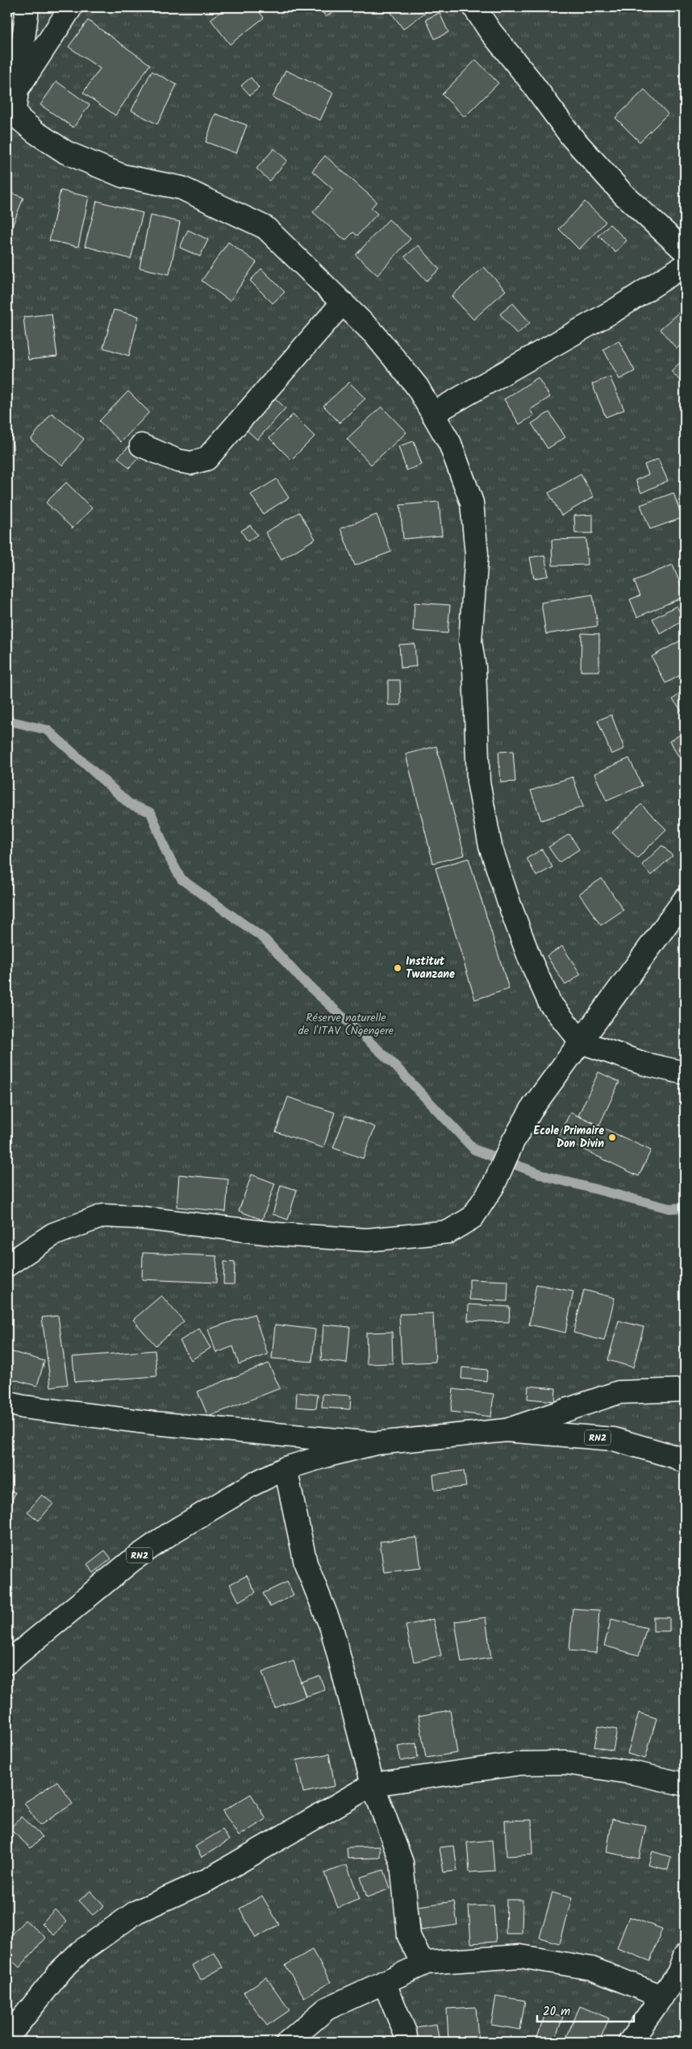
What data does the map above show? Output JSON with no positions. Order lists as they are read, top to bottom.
{
  "streets": {
    "main road": ["RN2"]
  },
  "parks": ["Réserve naturelle de l'ITAV (Ngengere"],
  "places": ["Institut Twanzane", "Ecole Primaire Don Divin"],
  "scale_bar": "20 m"
}
